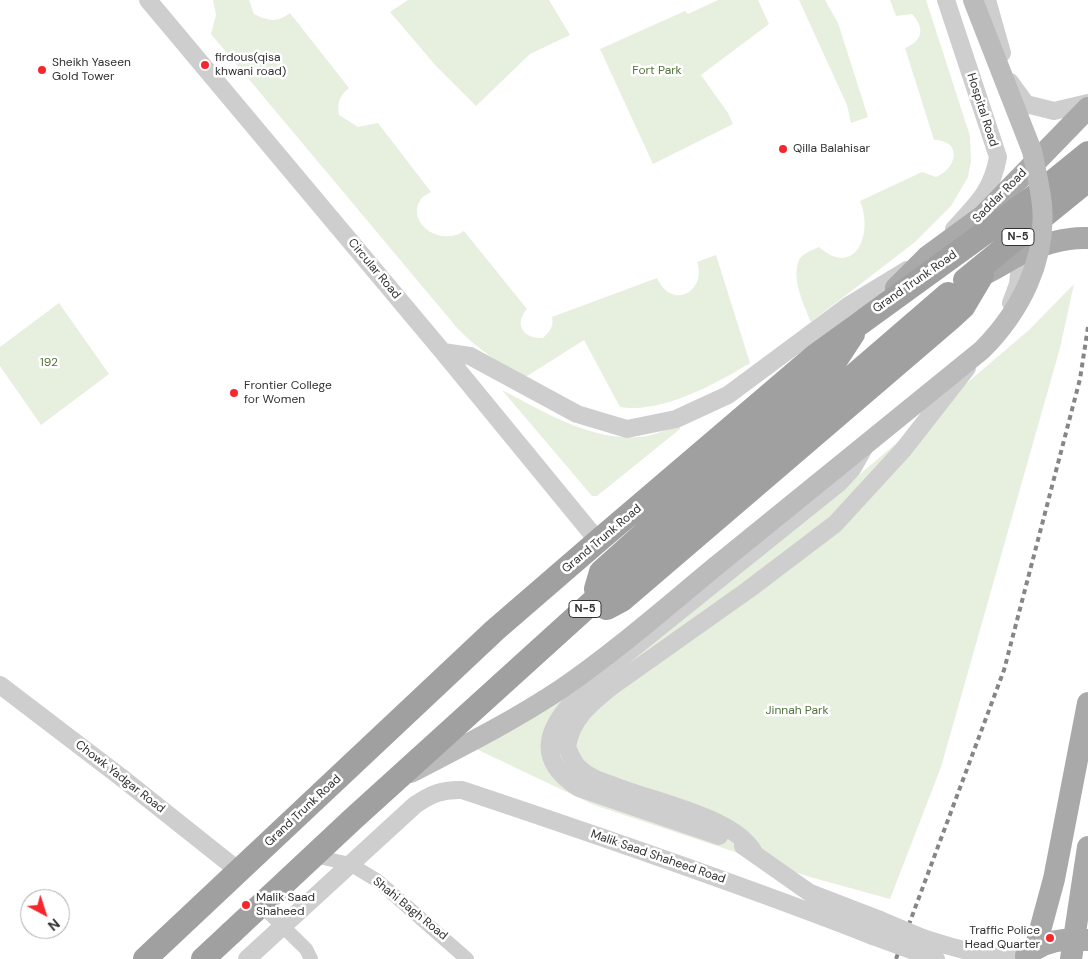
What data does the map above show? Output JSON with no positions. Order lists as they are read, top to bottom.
{
  "streets": {
    "highway": ["N-5", "Grand Trunk Road"],
    "main road": ["Saddar Road"],
    "street": [
      "Hospital Road",
      "Circular Road",
      "Chowk Yadgar Road",
      "Malik Saad Shaheed Road",
      "Shahi Bagh Road"
    ]
  },
  "crossings": [
    ["Hospital Road", "Saddar Road"],
    ["Hospital Road", "Circular Road"],
    ["Saddar Road", "Grand Trunk Road"],
    ["Circular Road", "Grand Trunk Road"],
    ["Grand Trunk Road", "Chowk Yadgar Road"],
    ["Malik Saad Shaheed Road", "Shahi Bagh Road"]
  ],
  "parks": ["Fort Park", "192", "Jinnah Park"],
  "places": [
    "firdous(qisa khwani road)",
    "Sheikh Yaseen Gold Tower",
    "Qilla Balahisar",
    "Frontier College for Women",
    "Malik Saad Shaheed",
    "Traffic Police Head Quarter"
  ],
  "north": "bottom right"
}
